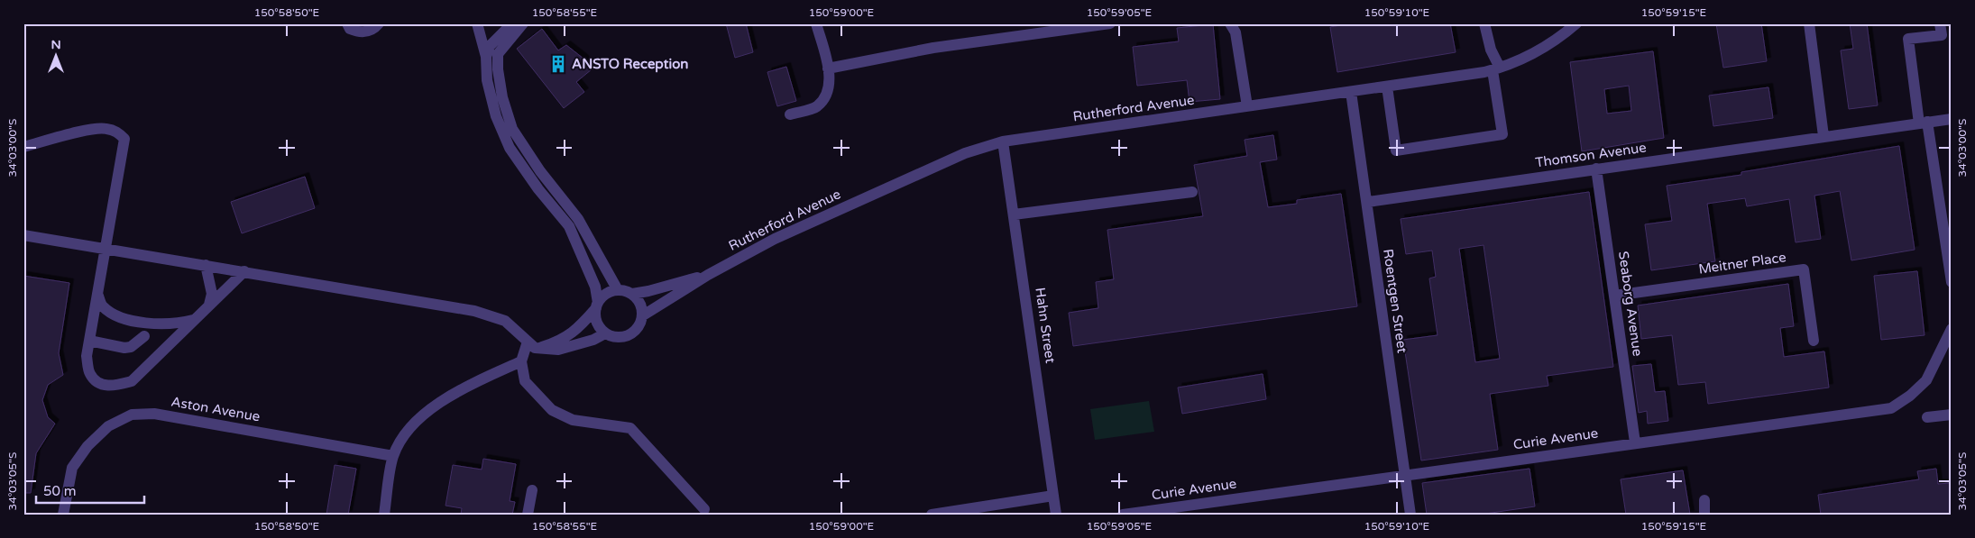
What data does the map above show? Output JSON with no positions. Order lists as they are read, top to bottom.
{
  "streets": {
    "lane": [
      "Rutherford Avenue",
      "Thomson Avenue",
      "Meitner Place",
      "Roentgen Street",
      "Seaborg Avenue",
      "Hahn Street",
      "Aston Avenue",
      "Curie Avenue"
    ]
  },
  "crossings": [
    ["Rutherford Avenue", "Roentgen Street"],
    ["Rutherford Avenue", "Hahn Street"],
    ["Thomson Avenue", "Roentgen Street"],
    ["Thomson Avenue", "Seaborg Avenue"],
    ["Meitner Place", "Seaborg Avenue"],
    ["Roentgen Street", "Curie Avenue"],
    ["Seaborg Avenue", "Curie Avenue"]
  ],
  "places": {
    "building": ["ANSTO Reception"]
  },
  "scale_bar": "50 m",
  "north": "top",
  "coordinates": [
    "150°58'50\"E",
    "150°58'55\"E",
    "150°59'00\"E",
    "150°59'05\"E",
    "150°59'10\"E",
    "150°59'15\"E",
    "34°03'00\"S",
    "34°03'05\"S"
  ]
}
